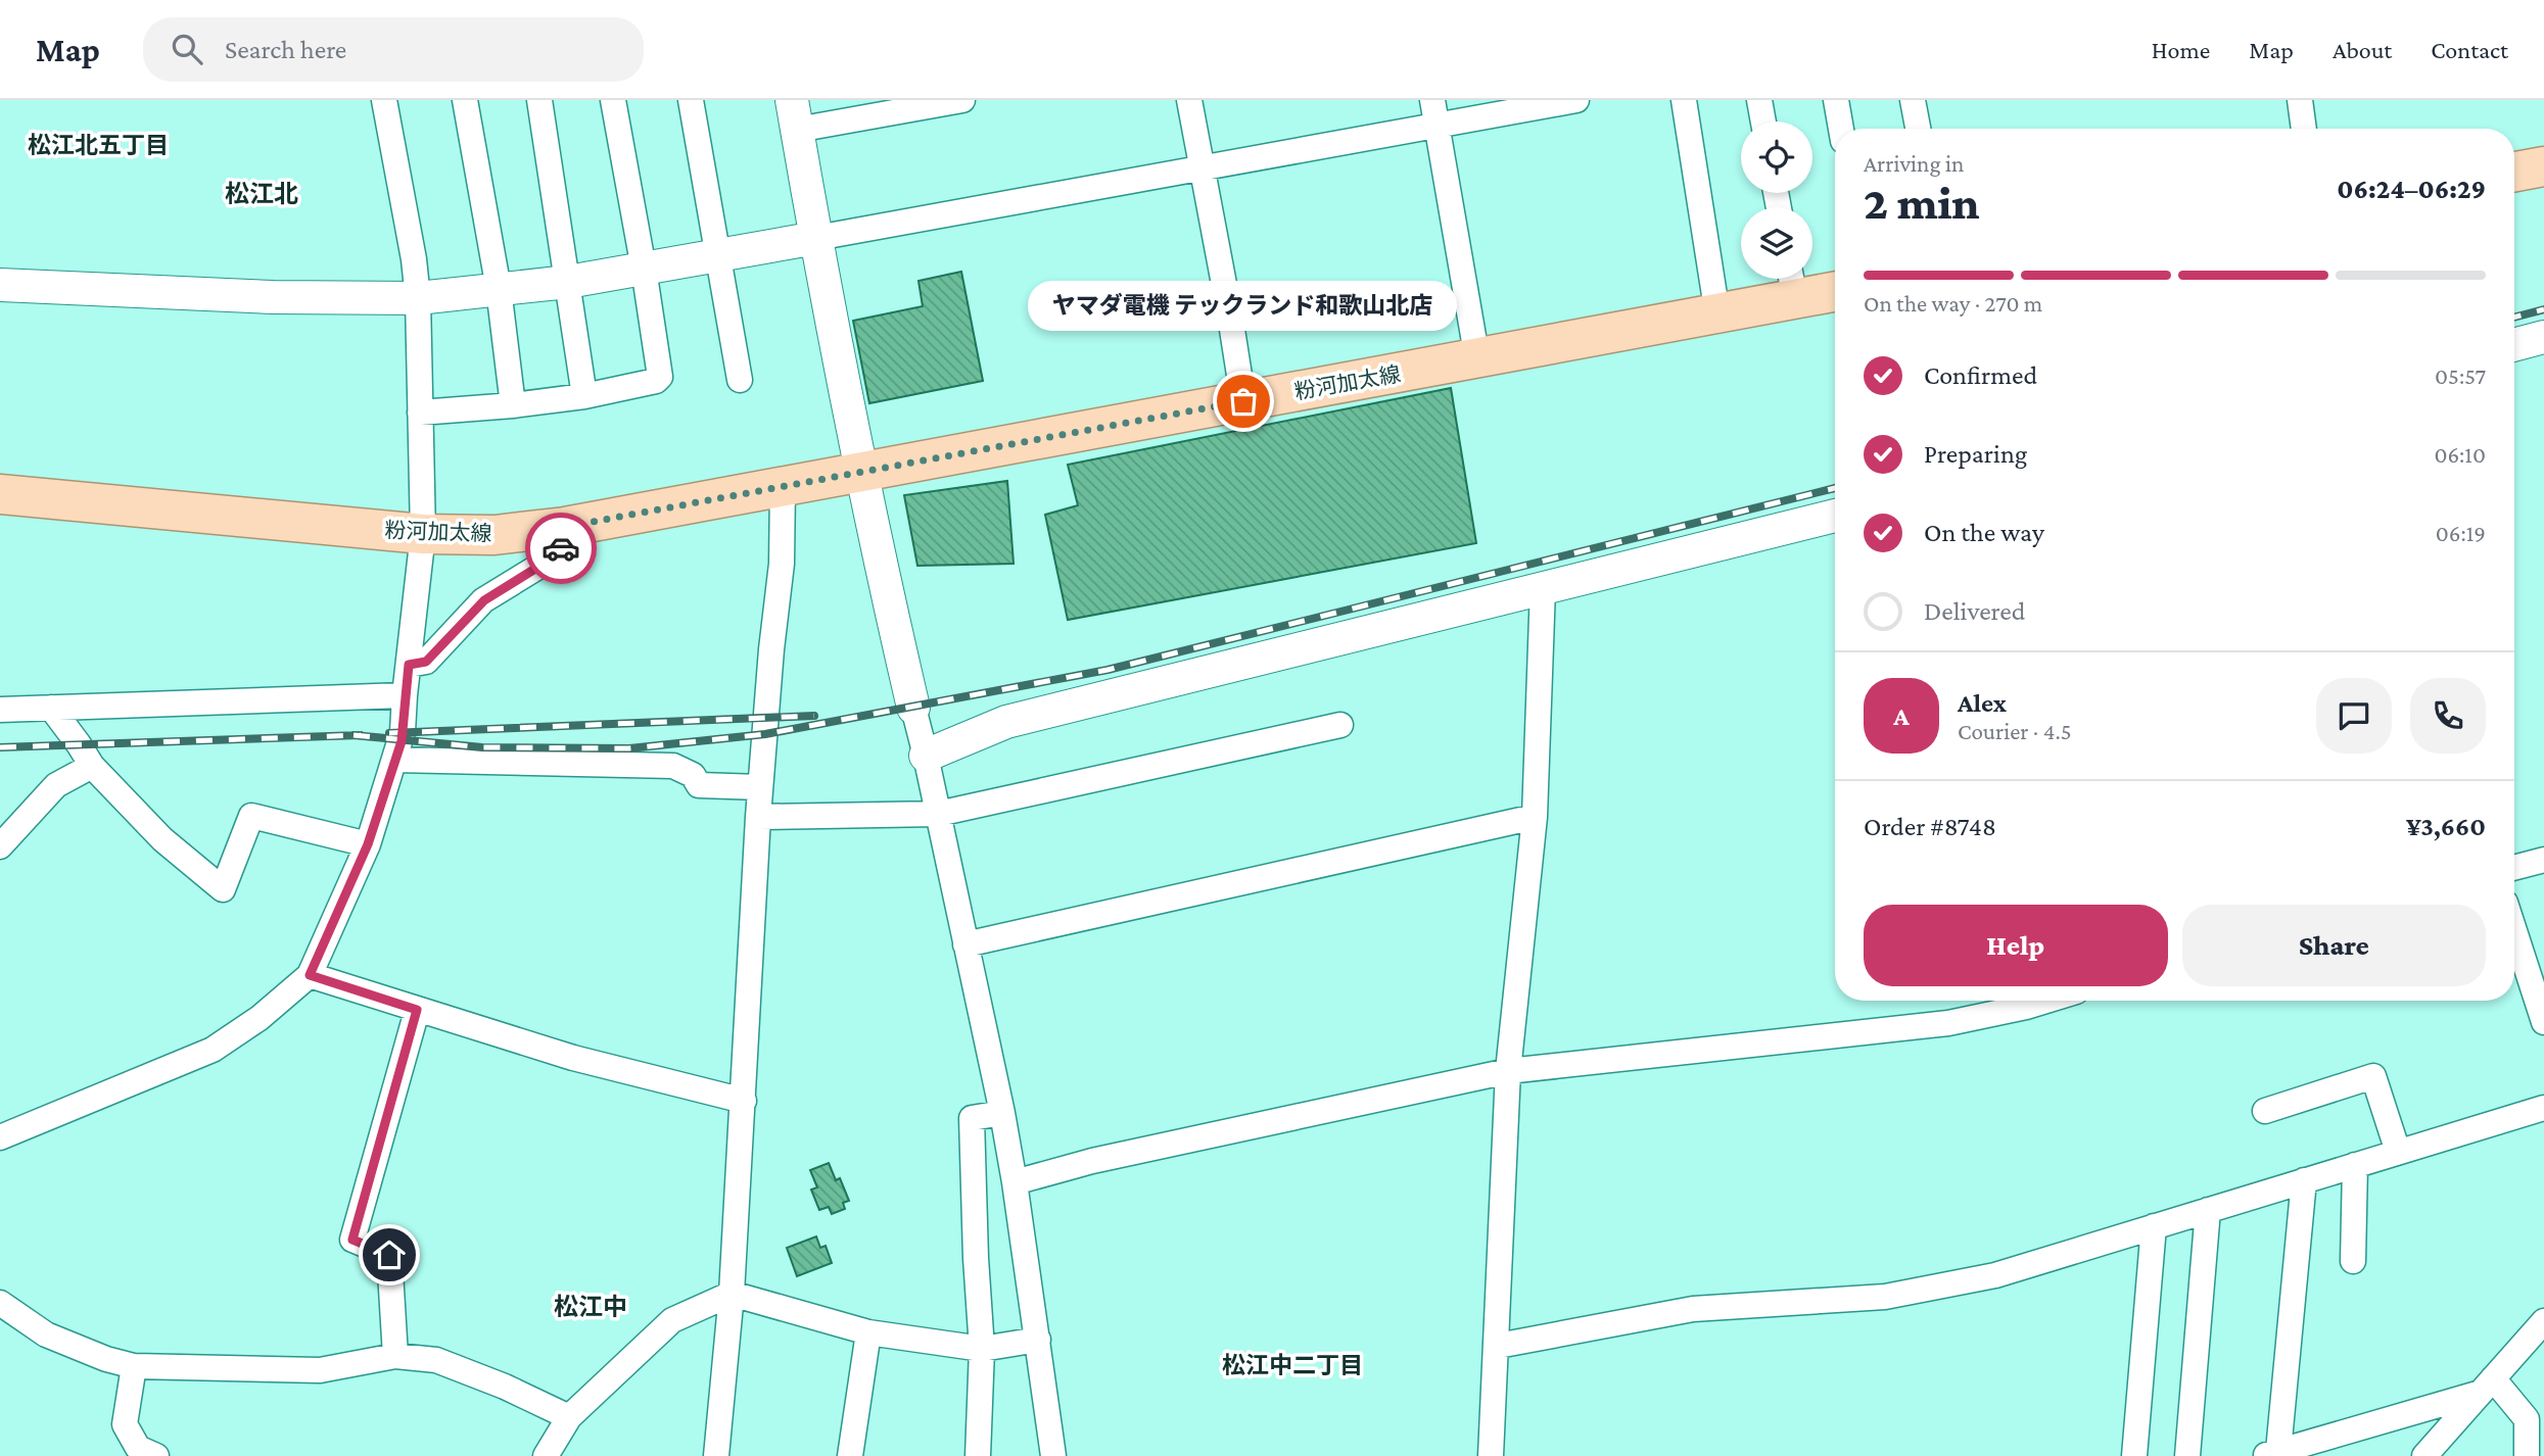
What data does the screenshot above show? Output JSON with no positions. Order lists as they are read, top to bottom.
{
  "streets": {
    "main road": ["粉河加太線"]
  },
  "districts": [
    "松江北五丁目",
    "松江北",
    "松江中",
    "松江中二丁目"
  ],
  "places": ["ヤマダ電機 テックランド和歌山北店"],
  "page": {
    "header": "Map",
    "search": "Search here",
    "nav": [
      "Home",
      "Map",
      "About",
      "Contact"
    ],
    "heading": ["2 min", "Arriving in", "06:24–06:29"],
    "panel": [
      "Alex",
      "Courier · 4.5",
      "Order #8748",
      "¥3,660"
    ],
    "bar": "On the way · 270 m",
    "bubble": "ヤマダ電機 テックランド和歌山北店",
    "list": [
      ["Confirmed", "05:57"],
      ["Preparing", "06:10"],
      ["On the way", "06:19"],
      "Delivered"
    ],
    "round": "A",
    "buttons": ["Help", "Share"]
  }
}
